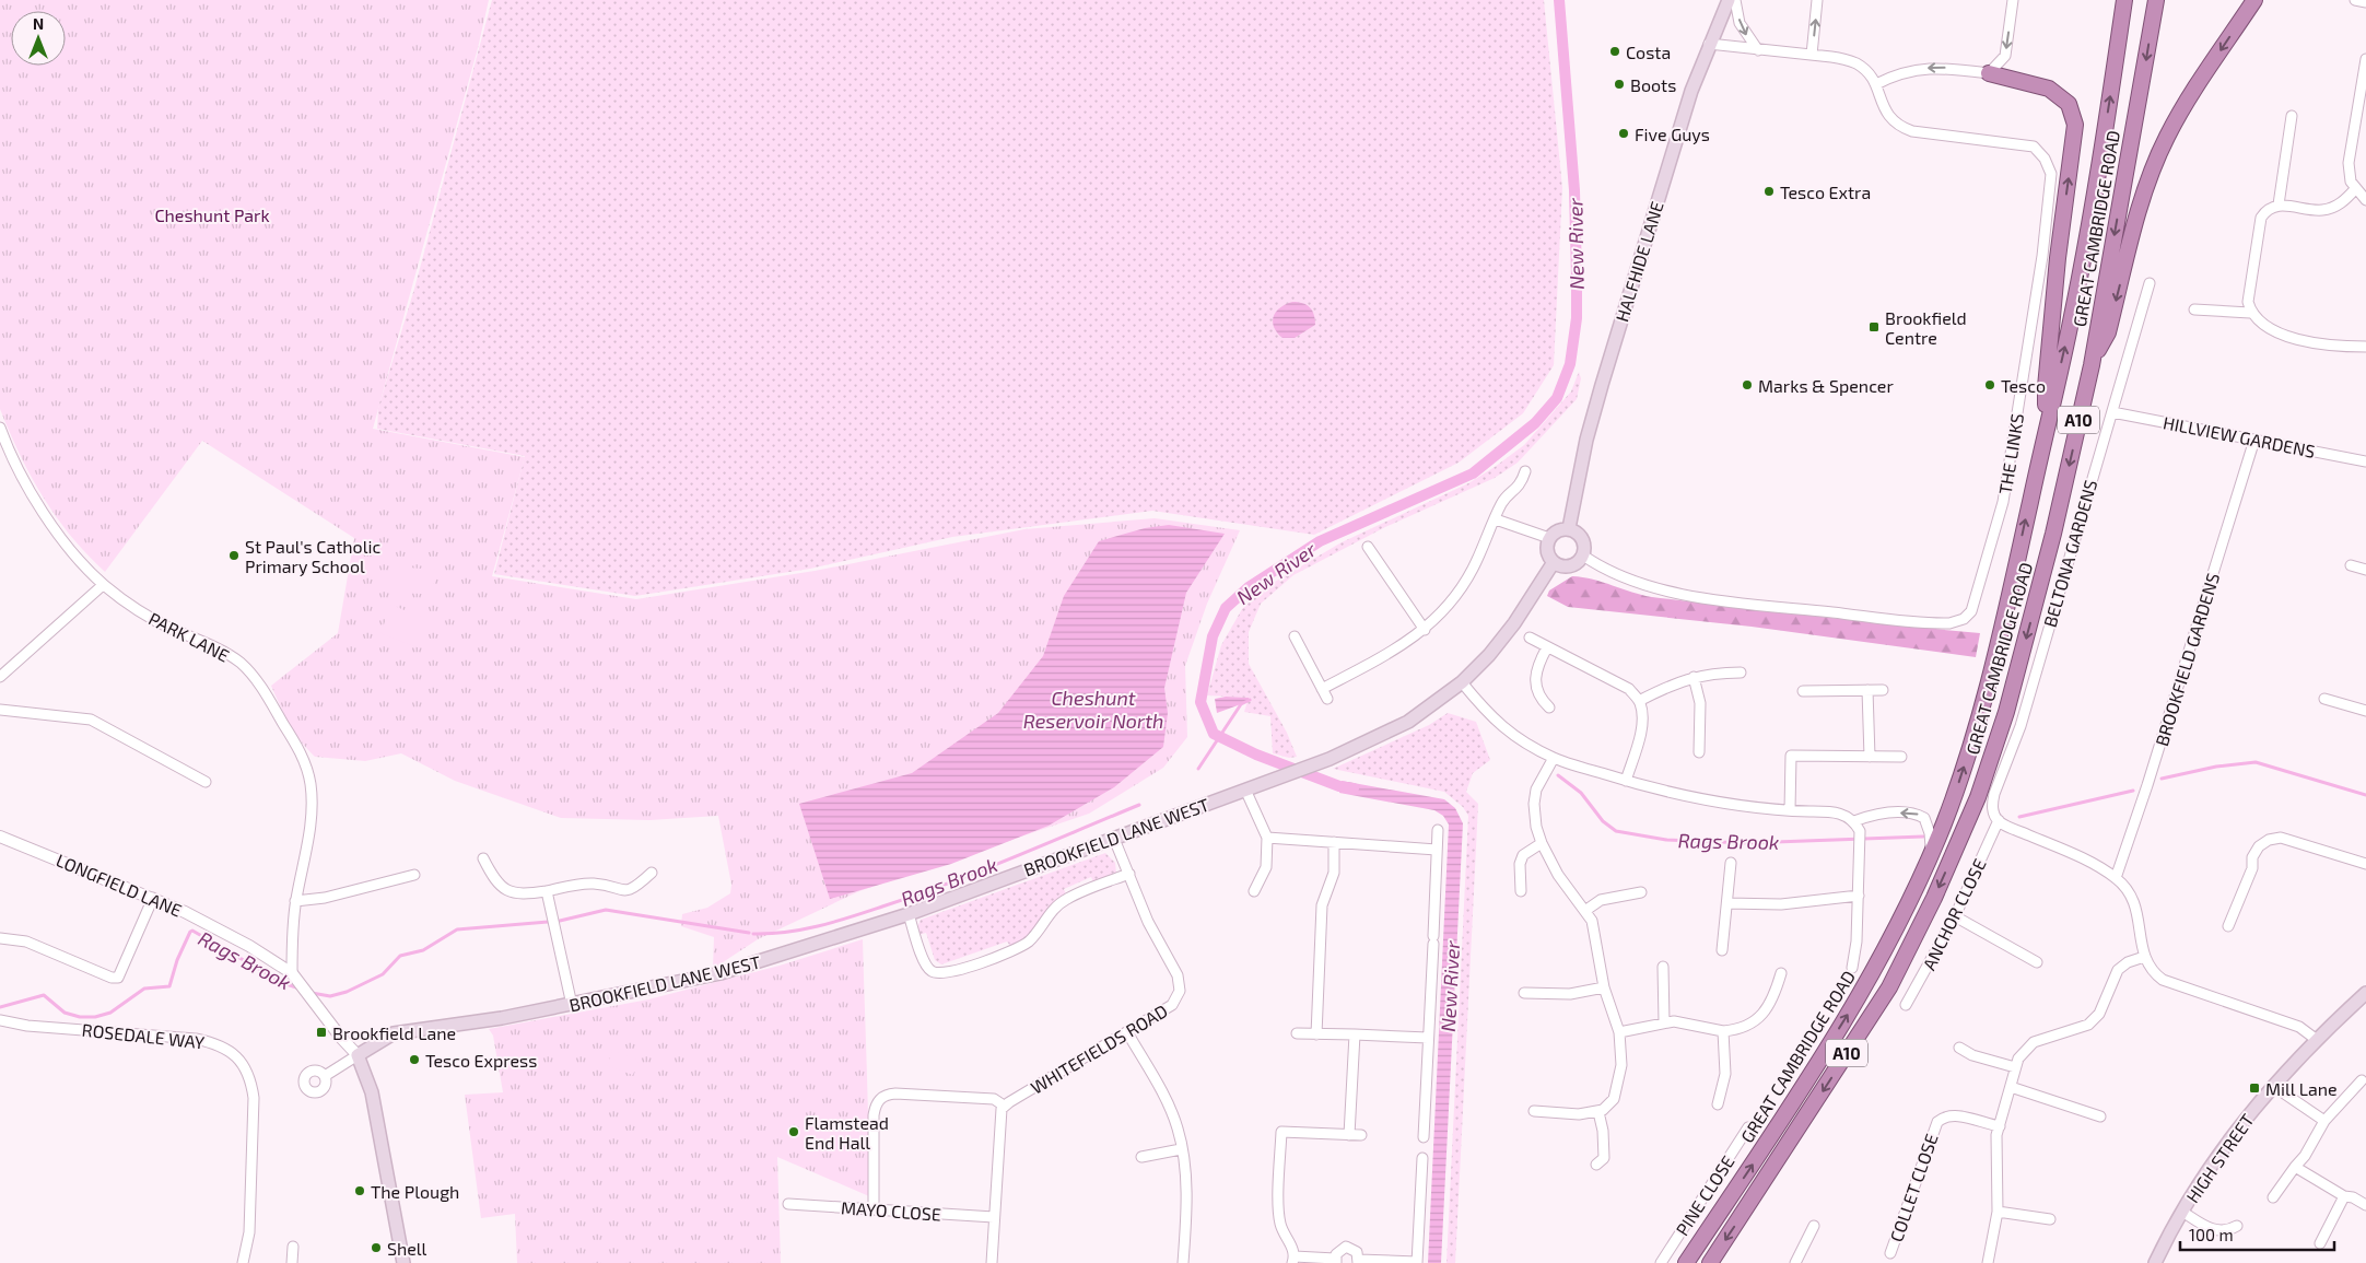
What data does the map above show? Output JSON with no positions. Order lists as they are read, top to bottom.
{
  "streets": {
    "highway": ["GREAT CAMBRIDGE ROAD", "A10"],
    "main road": ["HALFHIDE LANE", "BROOKFIELD LANE WEST", "HIGH STREET"],
    "street": [
      "HILLVIEW GARDENS",
      "THE LINKS",
      "BELTONA GARDENS",
      "PARK LANE",
      "BROOKFIELD GARDENS",
      "LONGFIELD LANE",
      "ANCHOR CLOSE",
      "ROSEDALE WAY",
      "WHITEFIELDS ROAD",
      "COLLET CLOSE",
      "PINE CLOSE",
      "MAYO CLOSE"
    ]
  },
  "crossings": [
    ["HALFHIDE LANE", "THE LINKS"],
    ["HALFHIDE LANE", "BROOKFIELD LANE WEST"],
    ["HILLVIEW GARDENS", "BELTONA GARDENS"],
    ["HILLVIEW GARDENS", "BROOKFIELD GARDENS"],
    ["THE LINKS", "BROOKFIELD LANE WEST"],
    ["BELTONA GARDENS", "ANCHOR CLOSE"],
    ["PARK LANE", "LONGFIELD LANE"],
    ["BROOKFIELD LANE WEST", "WHITEFIELDS ROAD"]
  ],
  "water": ["New River", "Cheshunt Reservoir North", "Rags Brook"],
  "parks": ["Cheshunt Park"],
  "places": {
    "other": [
      "Costa",
      "Boots",
      "Five Guys",
      "Tesco Extra",
      "Marks & Spencer",
      "Tesco",
      "St Paul's Catholic Primary School",
      "Tesco Express",
      "Flamstead End Hall",
      "The Plough",
      "Shell"
    ],
    "transit": ["Brookfield Centre", "Brookfield Lane", "Mill Lane"]
  },
  "scale_bar": "100 m",
  "north": "top"
}
